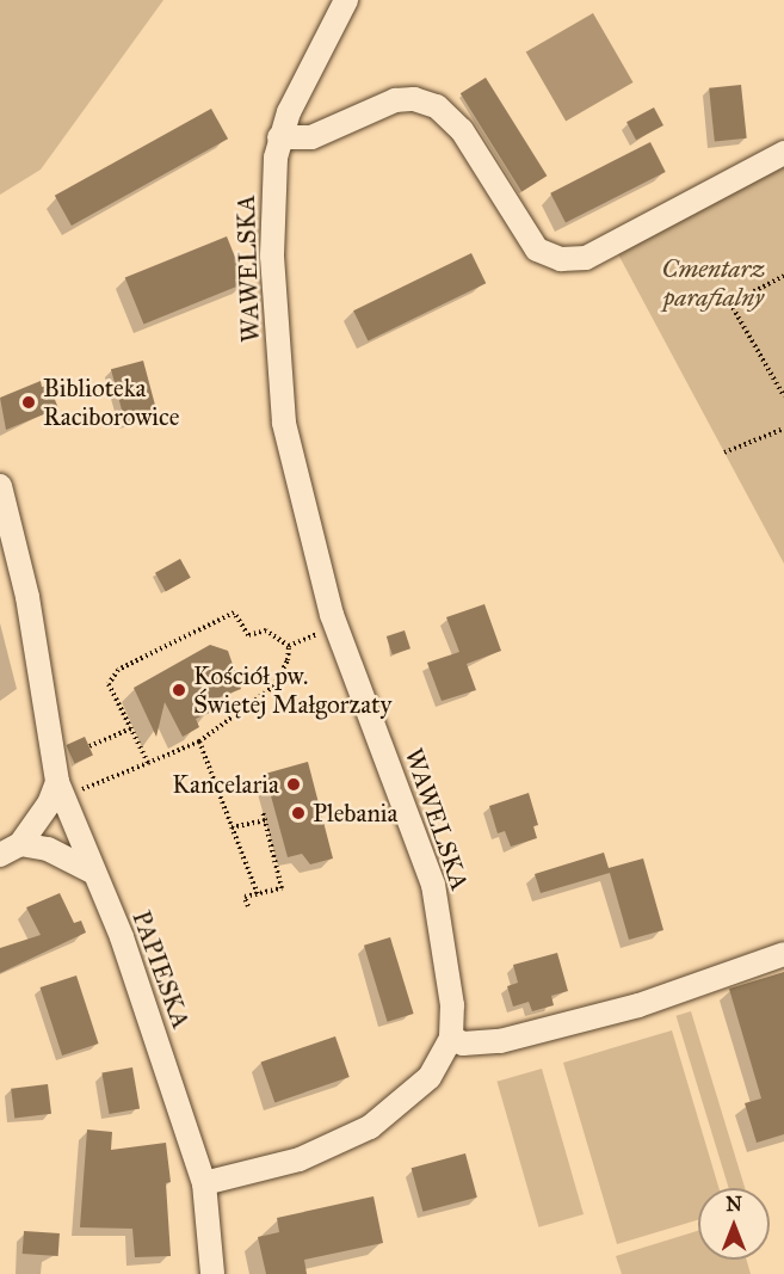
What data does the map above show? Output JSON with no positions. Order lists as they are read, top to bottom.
{
  "streets": {
    "street": ["WAWELSKA", "PAPIESKA"]
  },
  "crossings": [
    ["WAWELSKA", "PAPIESKA"]
  ],
  "parks": ["Cmentarz parafialny"],
  "places": [
    "Biblioteka Raciborowice",
    "Kościół pw. Świętej Małgorzaty",
    "Kancelaria",
    "Plebania"
  ],
  "north": "top"
}
